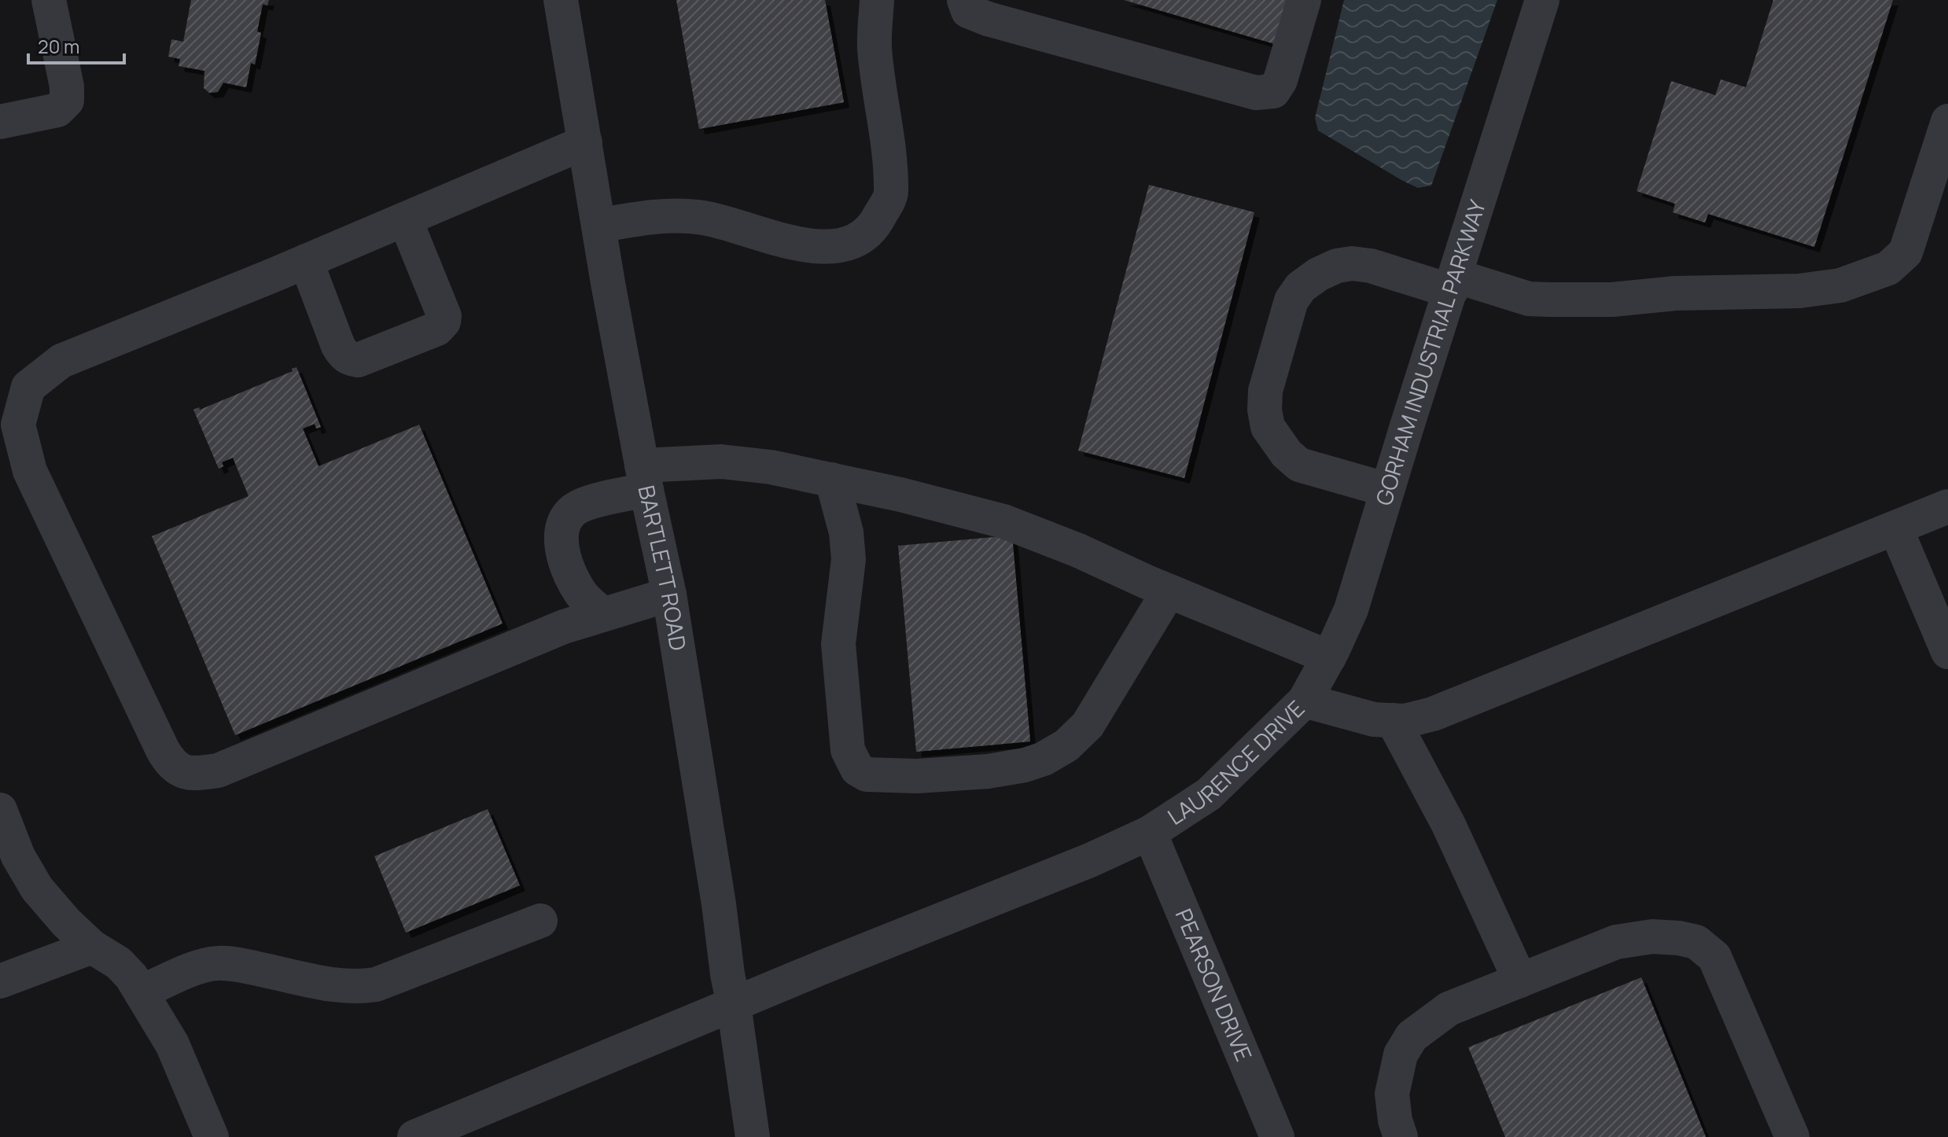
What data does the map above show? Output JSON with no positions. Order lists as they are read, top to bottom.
{
  "streets": {
    "street": [
      "GORHAM INDUSTRIAL PARKWAY",
      "BARTLETT ROAD",
      "LAURENCE DRIVE",
      "PEARSON DRIVE"
    ]
  },
  "crossings": [
    ["GORHAM INDUSTRIAL PARKWAY", "LAURENCE DRIVE"],
    ["BARTLETT ROAD", "LAURENCE DRIVE"],
    ["LAURENCE DRIVE", "PEARSON DRIVE"]
  ],
  "scale_bar": "20 m"
}
